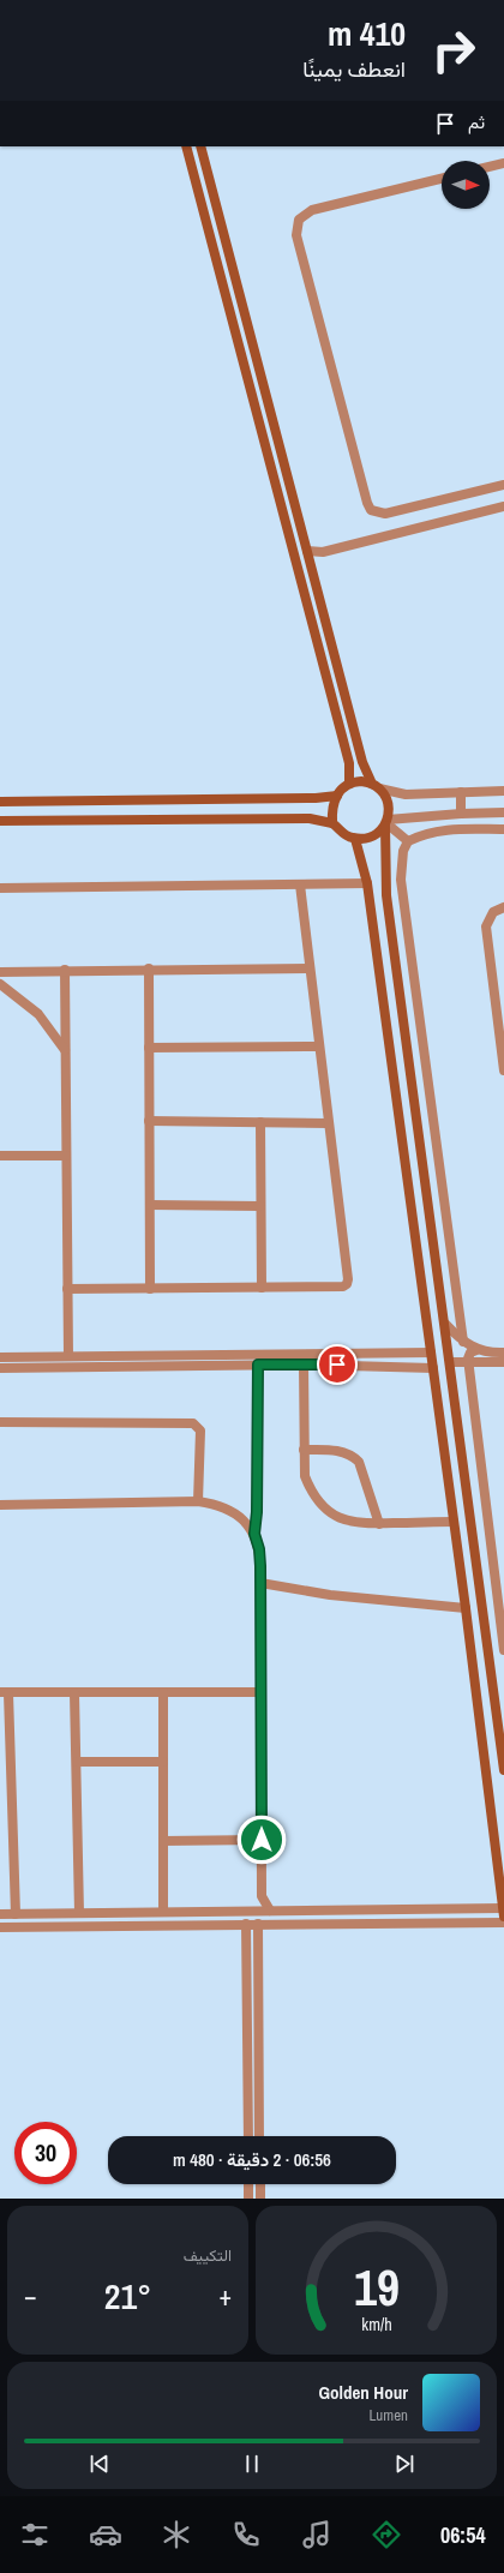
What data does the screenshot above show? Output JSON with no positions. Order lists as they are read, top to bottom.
{
  "north": "right",
  "page": {
    "turn": ["410 m", "انعطف يمينًا"],
    "then": "ثم",
    "limit": "30",
    "trip": "06:56 · 2 دقيقة · 480 m",
    "tile": "التكييف",
    "heat": ["−", "21°", "+"],
    "song": ["Golden Hour", "Lumen"],
    "tabs": "06:54",
    "gauge": ["19", "km/h"]
  }
}
